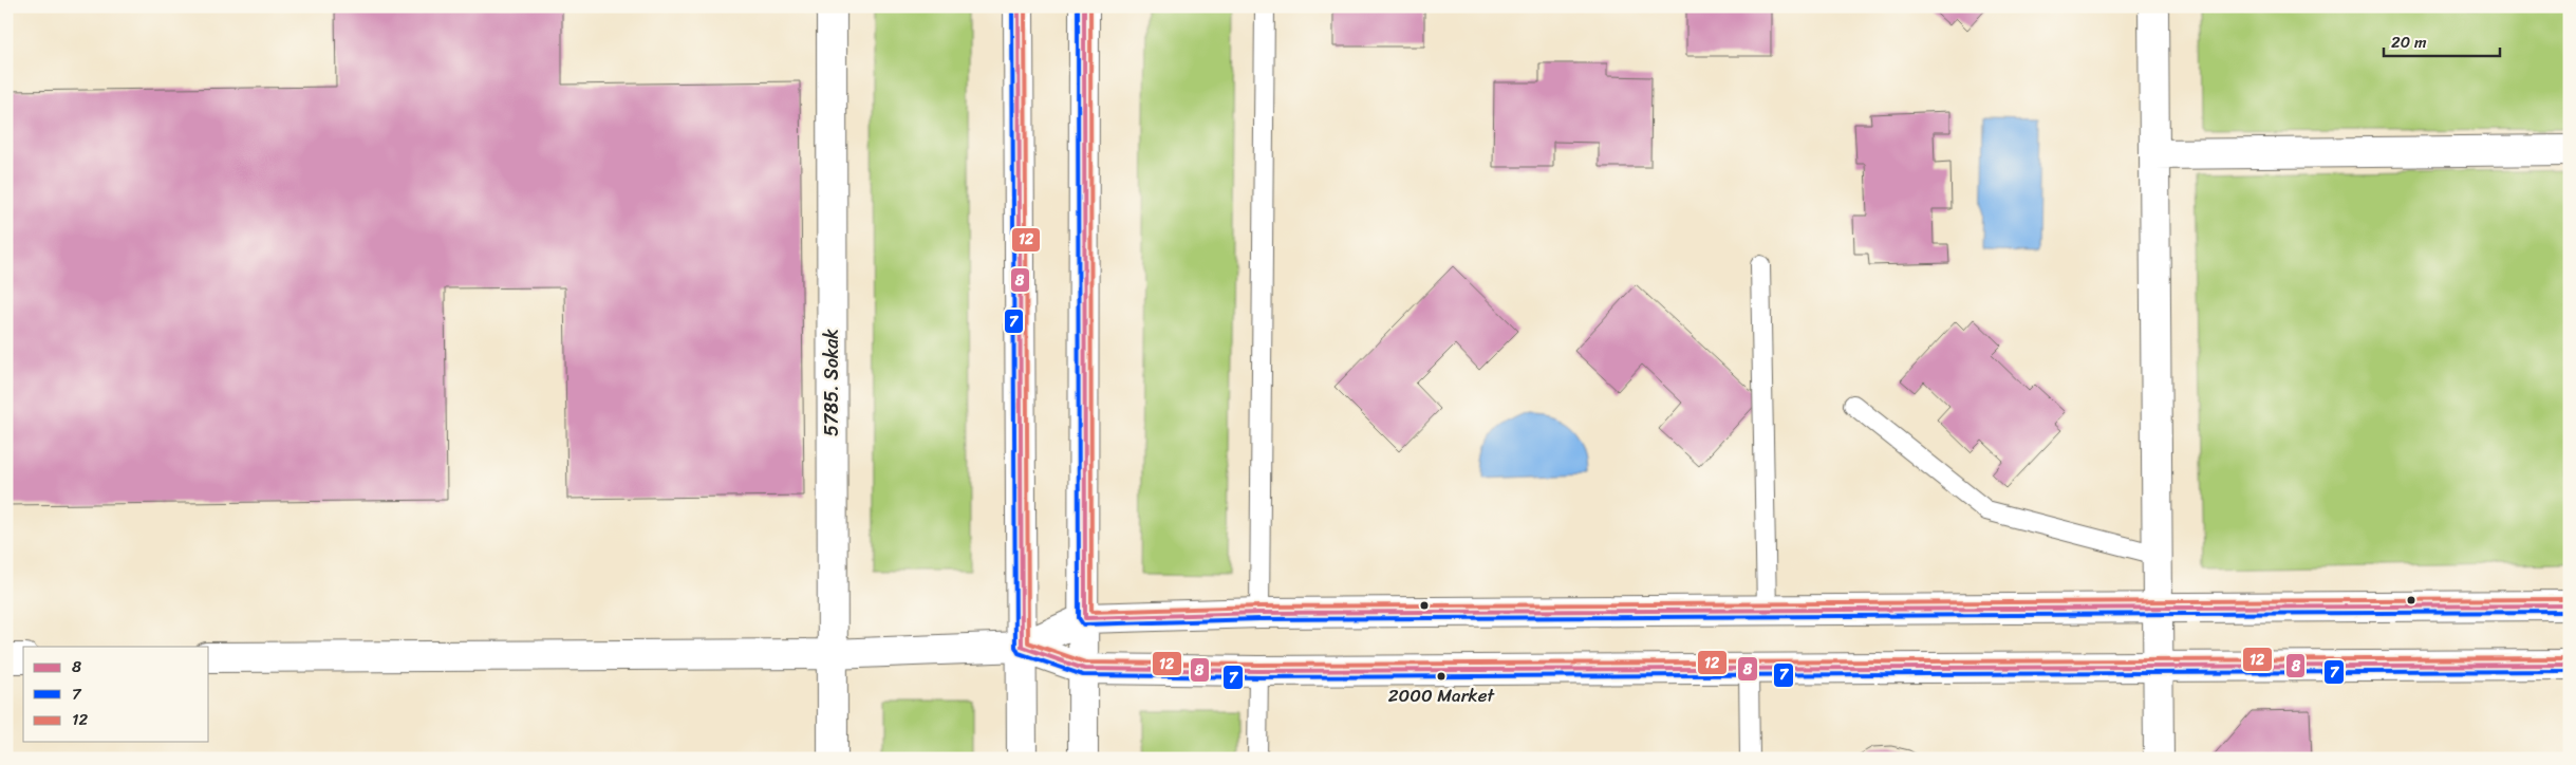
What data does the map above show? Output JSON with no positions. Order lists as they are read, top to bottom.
{
  "streets": {
    "street": ["5785. Sokak"]
  },
  "places": ["2000 Market"],
  "lines": ["transit line 8", "transit line 7", "transit line 12"],
  "legend": ["8", "7", "12"],
  "scale_bar": "20 m"
}
